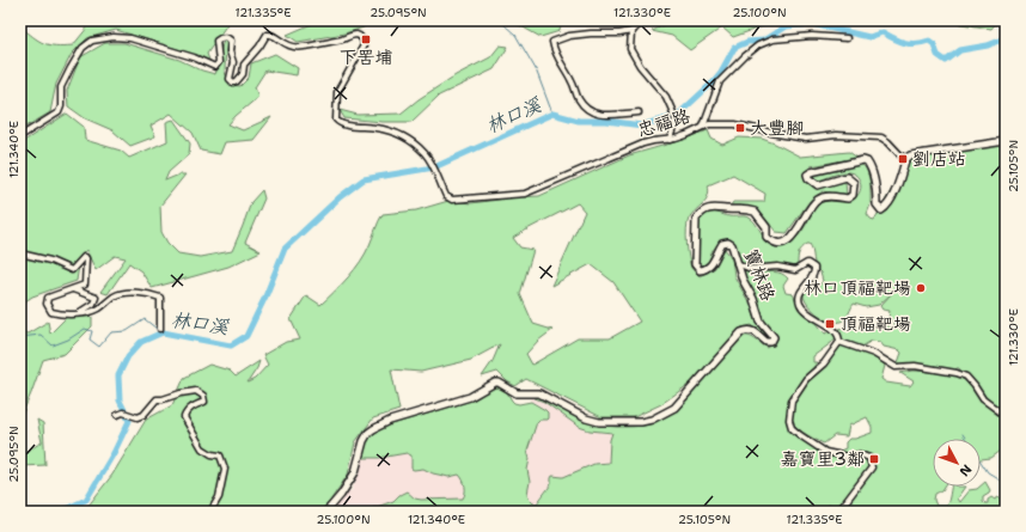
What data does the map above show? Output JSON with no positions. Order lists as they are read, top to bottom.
{
  "streets": {
    "main road": ["寶林路"],
    "street": ["忠福路"]
  },
  "crossings": [
    ["忠福路", "寶林路"]
  ],
  "water": ["林口溪"],
  "places": {
    "transit": [
      "下罟埔",
      "大豐腳",
      "劉店站",
      "頂福靶場",
      "嘉寶里3鄰"
    ],
    "other": ["林口頂福靶場"]
  },
  "north": "bottom right",
  "coordinates": [
    "121.335°E",
    "25.095°N",
    "121.330°E",
    "25.100°N",
    "121.340°E",
    "25.105°N"
  ]
}
